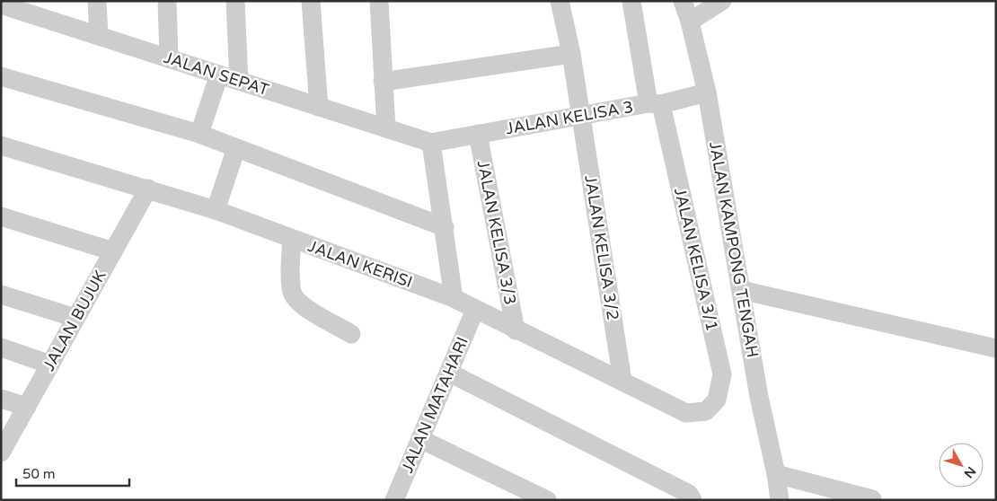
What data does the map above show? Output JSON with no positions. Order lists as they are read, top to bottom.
{
  "streets": {
    "street": [
      "JALAN SEPAT",
      "JALAN KELISA 3",
      "JALAN KELISA 3/3",
      "JALAN KELISA 3/2",
      "JALAN KAMPONG TENGAH",
      "JALAN KELISA 3/1",
      "JALAN KERISI",
      "JALAN BUJUK",
      "JALAN MATAHARI"
    ]
  },
  "crossings": [
    ["JALAN SEPAT", "JALAN KELISA 3"],
    ["JALAN KELISA 3", "JALAN KELISA 3/3"],
    ["JALAN KELISA 3", "JALAN KELISA 3/2"],
    ["JALAN KELISA 3", "JALAN KAMPONG TENGAH"],
    ["JALAN KELISA 3", "JALAN KELISA 3/1"],
    ["JALAN KELISA 3/3", "JALAN KERISI"],
    ["JALAN KELISA 3/2", "JALAN KERISI"],
    ["JALAN KELISA 3/1", "JALAN KERISI"],
    ["JALAN KERISI", "JALAN BUJUK"],
    ["JALAN KERISI", "JALAN MATAHARI"]
  ],
  "scale_bar": "50 m",
  "north": "bottom right"
}
